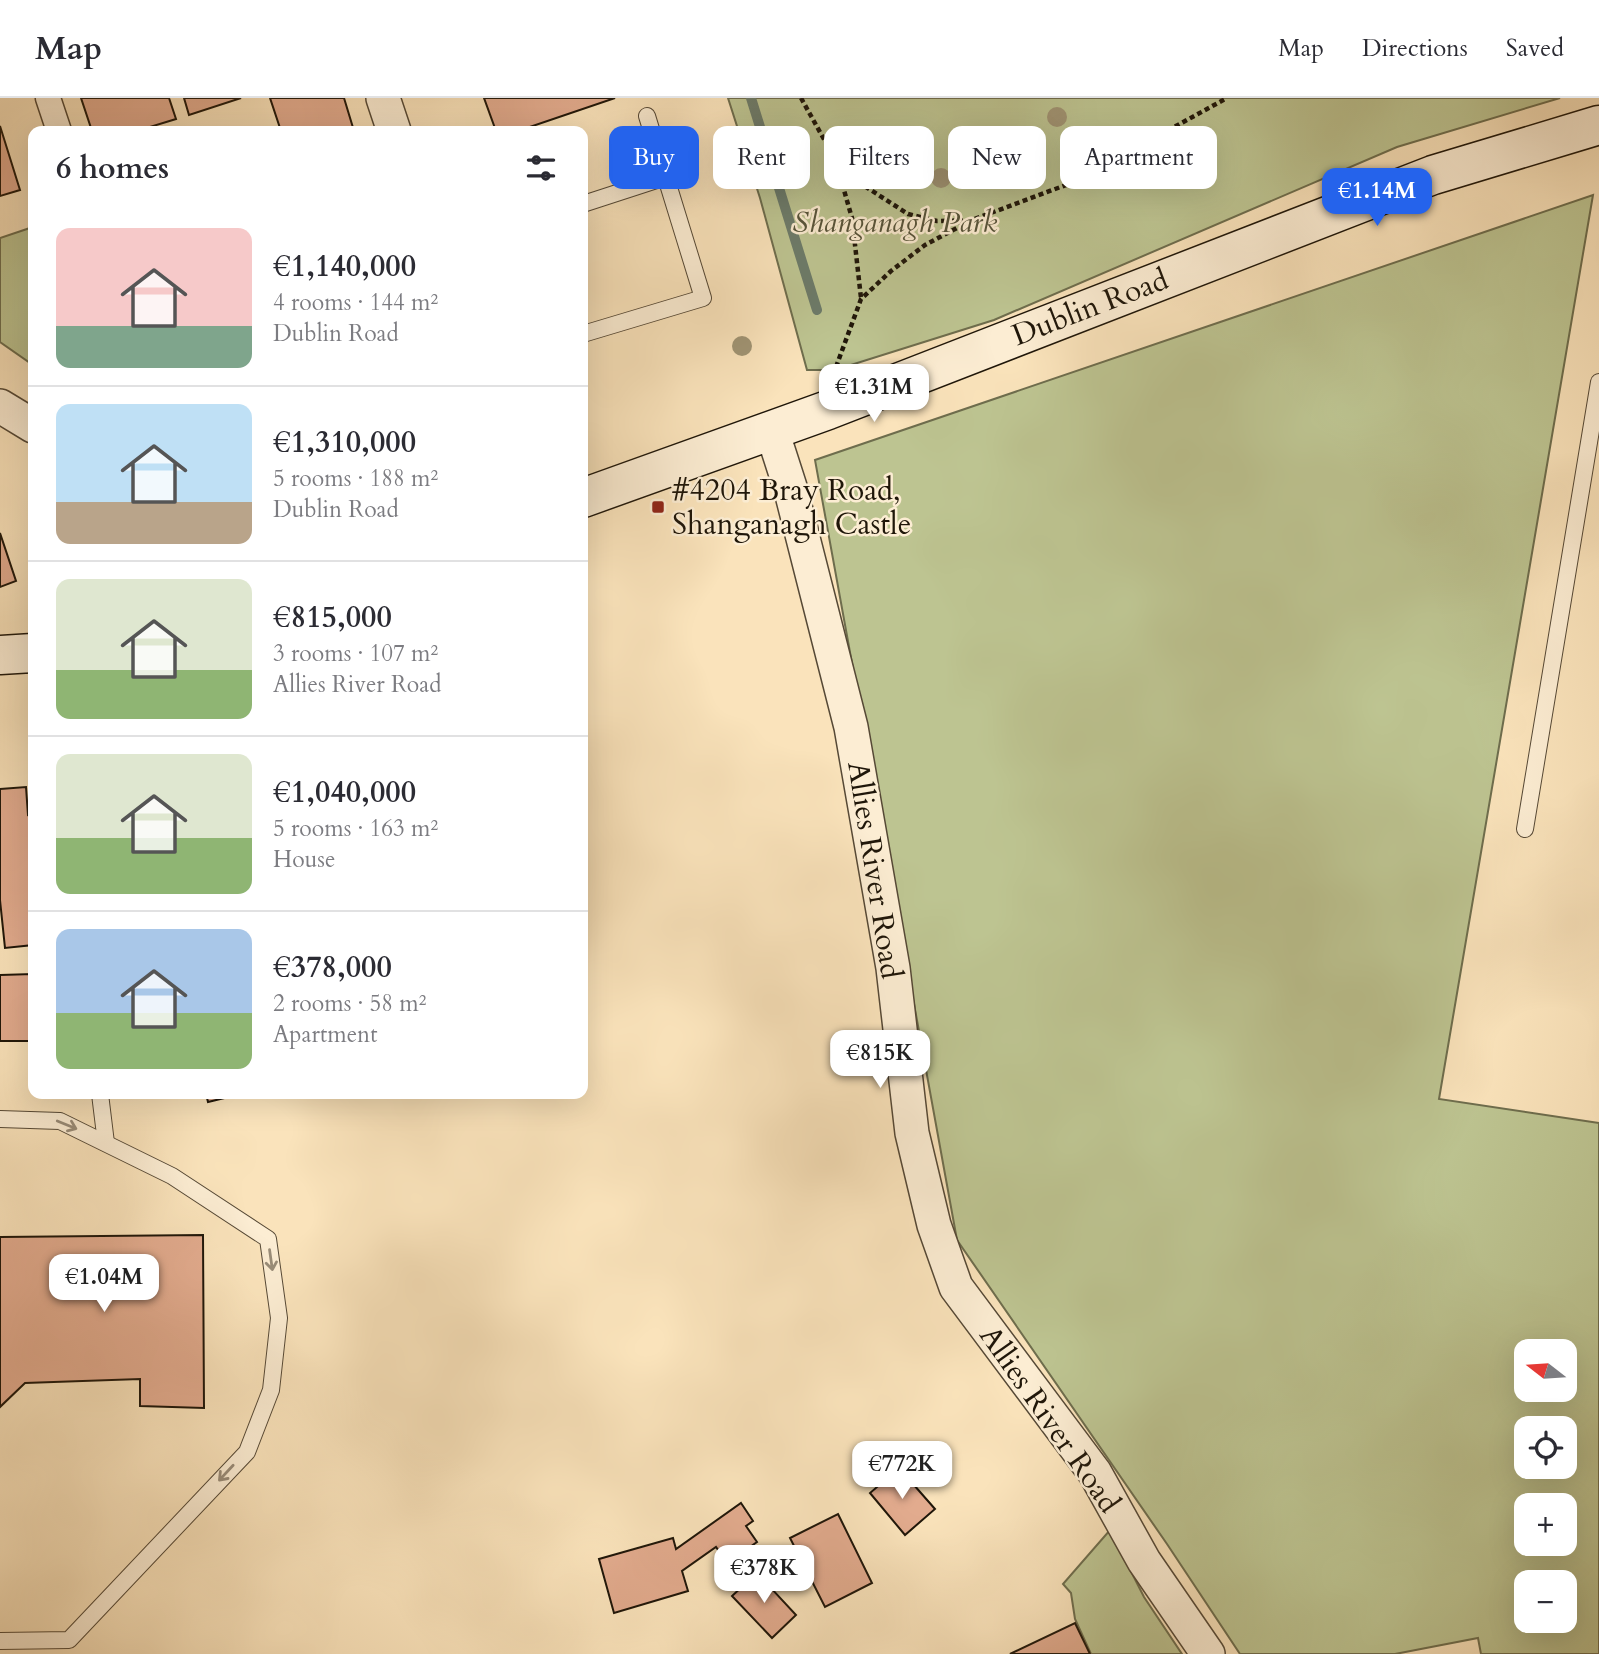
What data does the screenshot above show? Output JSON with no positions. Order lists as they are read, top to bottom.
{
  "streets": {
    "main road": ["Dublin Road"],
    "street": ["Allies River Road"]
  },
  "crossings": [
    ["Dublin Road", "Allies River Road"]
  ],
  "parks": ["Shanganagh Park"],
  "places": {
    "transit": ["#4204 Bray Road, Shanganagh Castle"]
  },
  "north": "left",
  "page": {
    "header": "Map",
    "nav": ["Map", "Directions", "Saved"],
    "chip": [
      "Buy",
      "Rent",
      "Filters",
      "New",
      "Apartment"
    ],
    "heading": "6 homes",
    "price": [
      "€1.14M",
      "€1.31M",
      "€815K",
      "€1.04M",
      "€772K",
      "€378K"
    ],
    "list": [
      {
        "name": "€1,140,000",
        "note": "4 rooms · 144 m² · Dublin Road"
      },
      {
        "name": "€1,310,000",
        "note": "5 rooms · 188 m² · Dublin Road"
      },
      {
        "name": "€815,000",
        "note": "3 rooms · 107 m² · Allies River Road"
      },
      {
        "name": "€1,040,000",
        "note": "5 rooms · 163 m² · House"
      },
      {
        "name": "€378,000",
        "note": "2 rooms · 58 m² · Apartment"
      }
    ],
    "map_buttons": ["+", "−"]
  }
}
